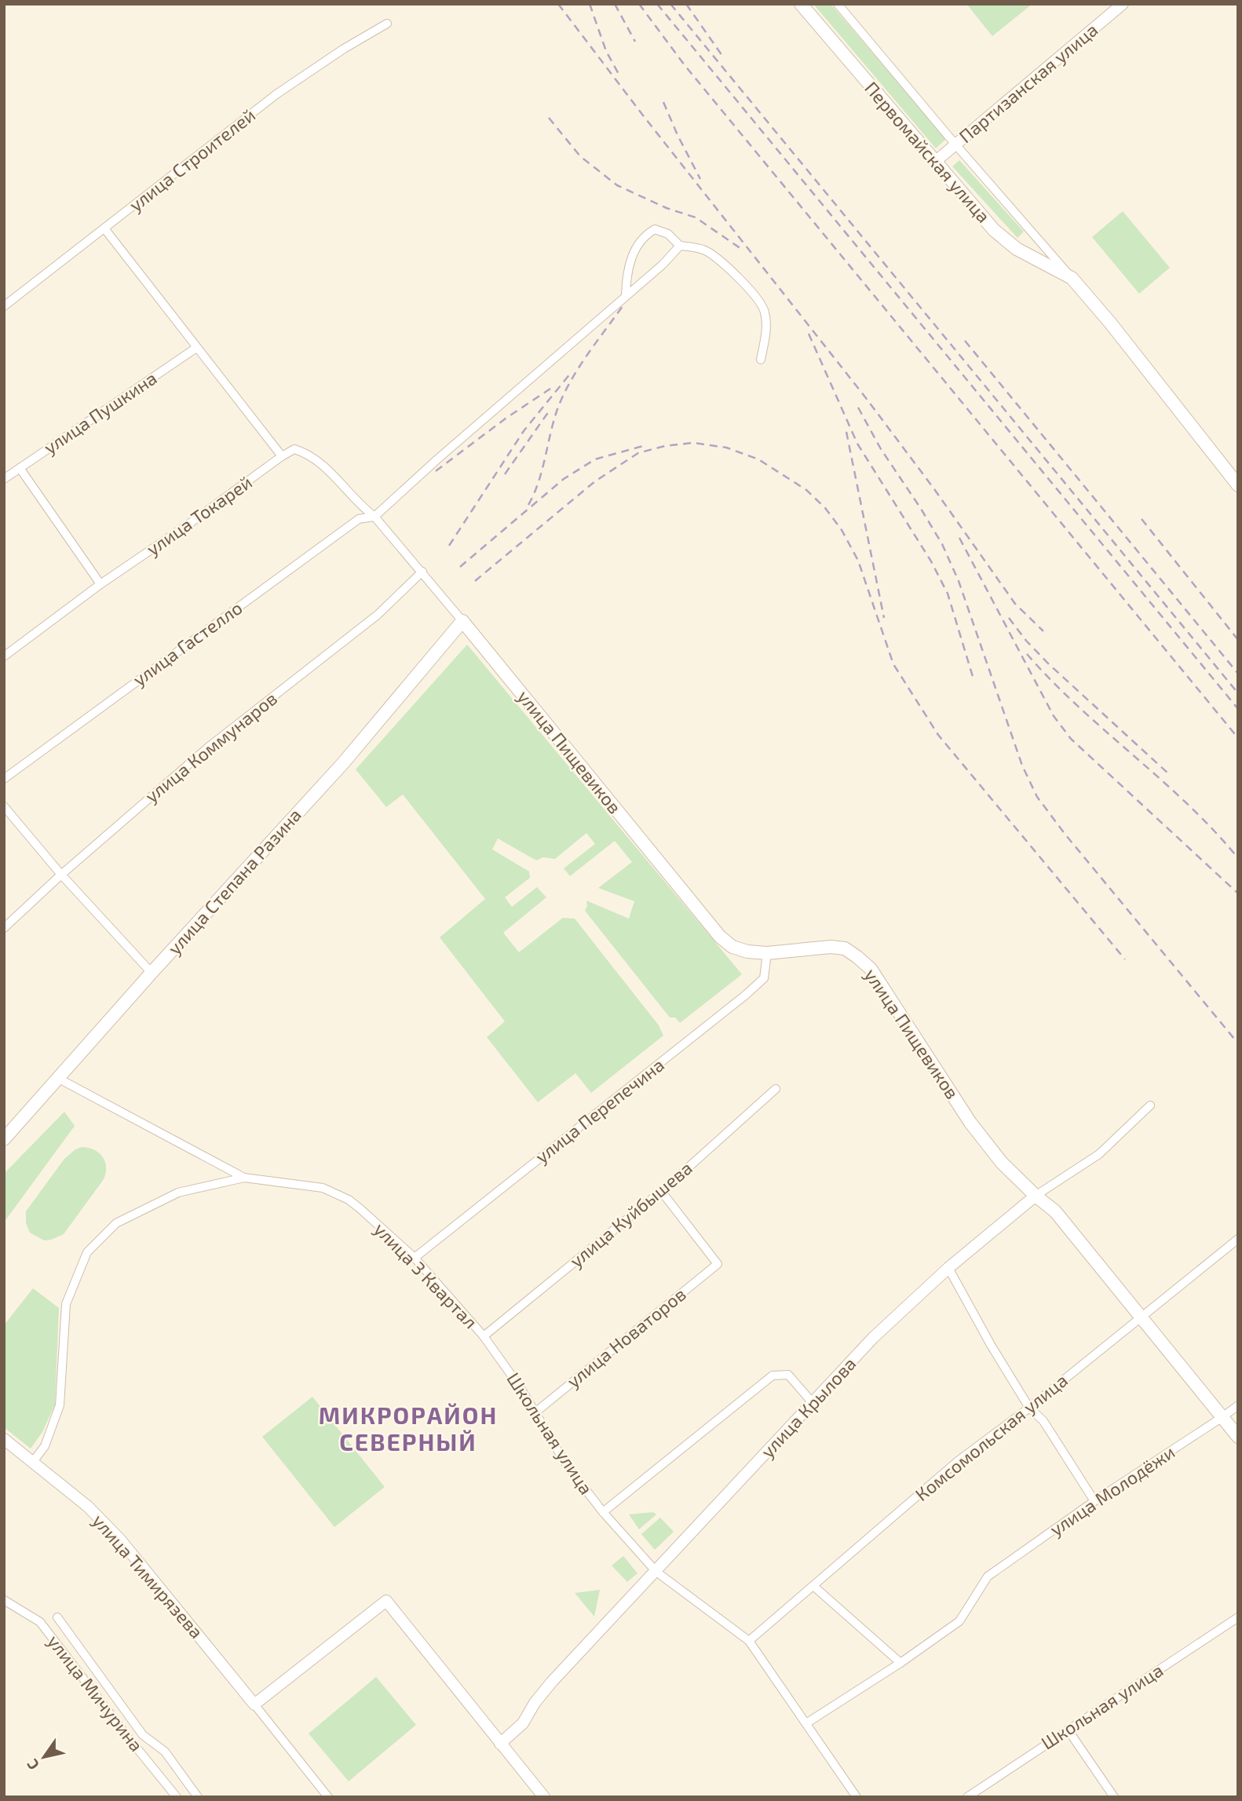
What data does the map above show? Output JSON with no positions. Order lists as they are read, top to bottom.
{
  "streets": {
    "main road": ["Первомайская улица", "улица Пищевиков", "улица Степана Разина"],
    "street": [
      "Партизанская улица",
      "улица Строителей",
      "улица Пушкина",
      "улица Токарей",
      "улица Гастелло",
      "улица Коммунаров",
      "улица Перепечина",
      "улица Куйбышева",
      "улица 3 Квартал",
      "улица Новаторов",
      "улица Крылова",
      "Школьная улица",
      "Комсомольская улица",
      "улица Молодёжи",
      "улица Тимирязева",
      "улица Мичурина"
    ]
  },
  "crossings": [
    ["Партизанская улица", "Первомайская улица"],
    ["улица Токарей", "улица Пищевиков"],
    ["улица Гастелло", "улица Пищевиков"],
    ["улица Коммунаров", "улица Пищевиков"],
    ["улица Пищевиков", "улица Степана Разина"],
    ["улица Пищевиков", "улица Перепечина"],
    ["улица Пищевиков", "улица Крылова"],
    ["улица Пищевиков", "Комсомольская улица"],
    ["улица Пищевиков", "улица Молодёжи"],
    ["улица Перепечина", "улица 3 Квартал"],
    ["улица Куйбышева", "улица 3 Квартал"],
    ["улица Куйбышева", "улица Новаторов"],
    ["улица Куйбышева", "Школьная улица"],
    ["улица 3 Квартал", "Школьная улица"],
    ["улица Новаторов", "Школьная улица"],
    ["улица Крылова", "Школьная улица"],
    ["Школьная улица", "Комсомольская улица"]
  ],
  "districts": ["МИКРОРАЙОН СЕВЕРНЫЙ"],
  "north": "bottom left"
}
